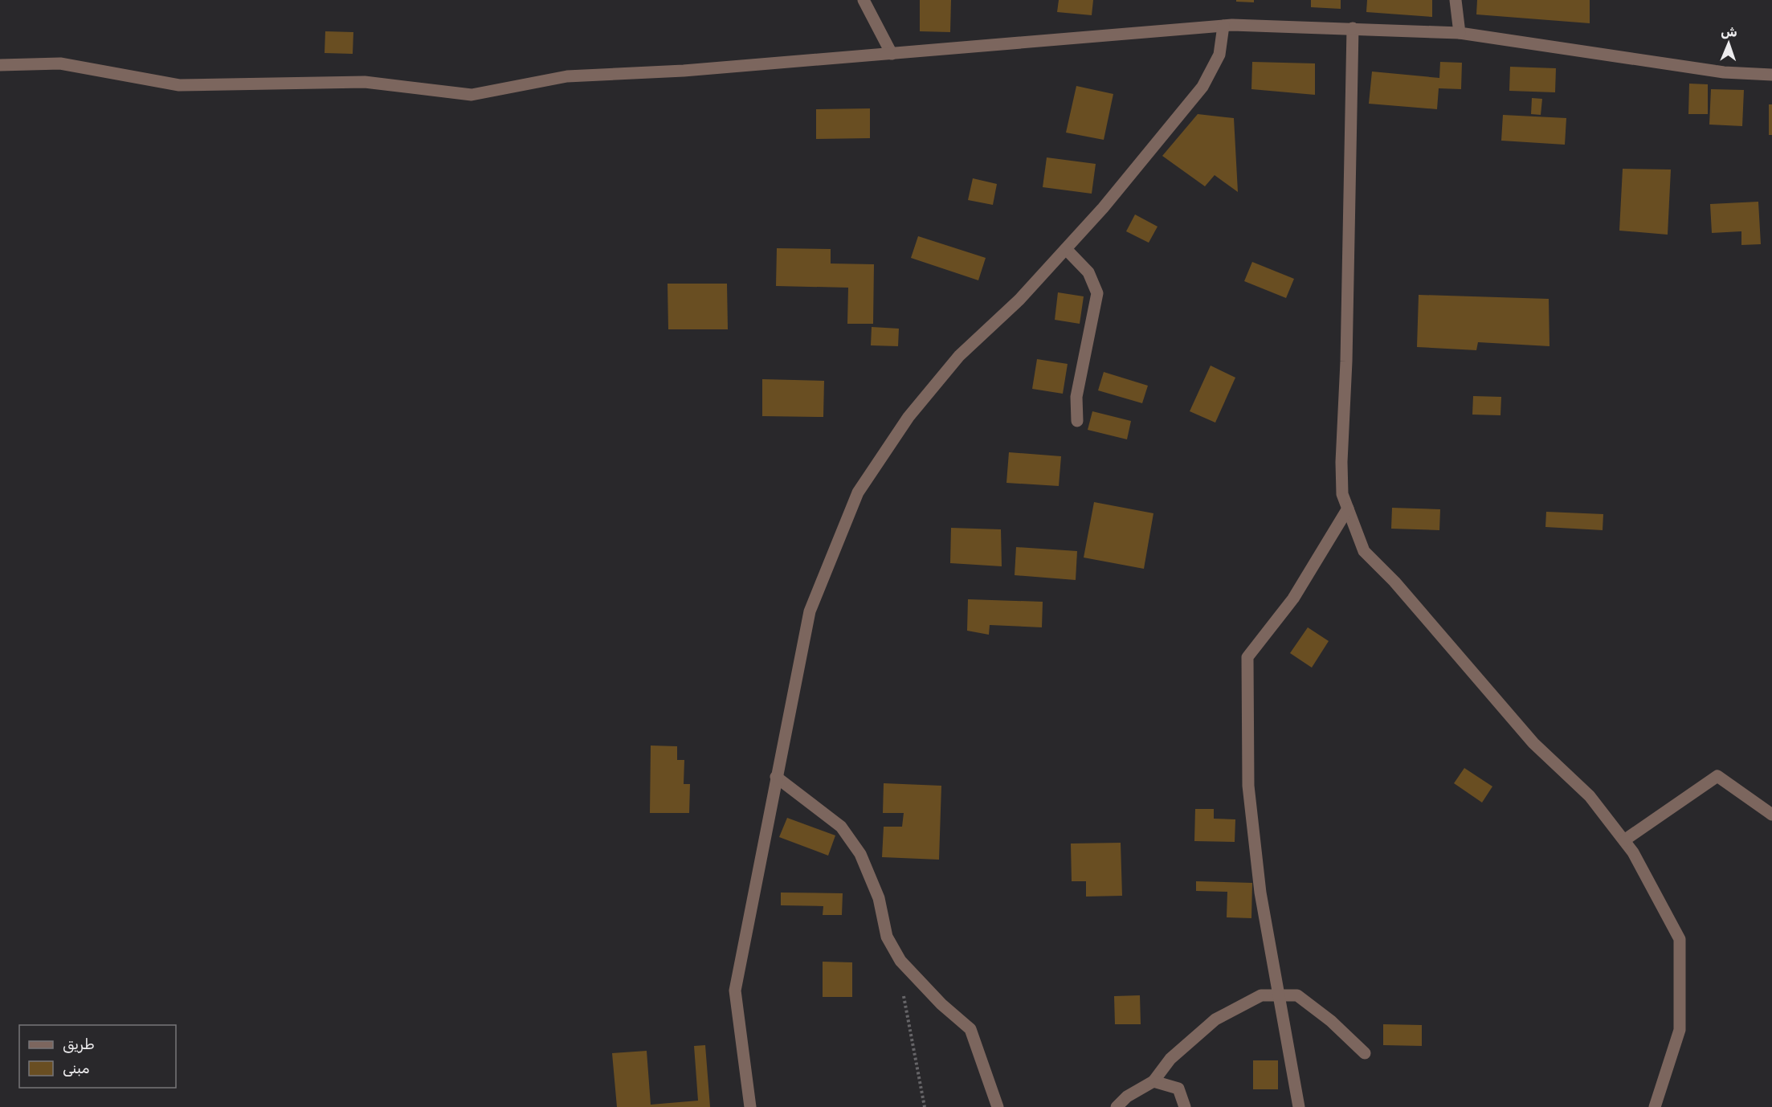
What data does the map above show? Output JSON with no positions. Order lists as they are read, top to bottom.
{
  "legend": ["طريق", "مبنى"],
  "north": "top"
}
